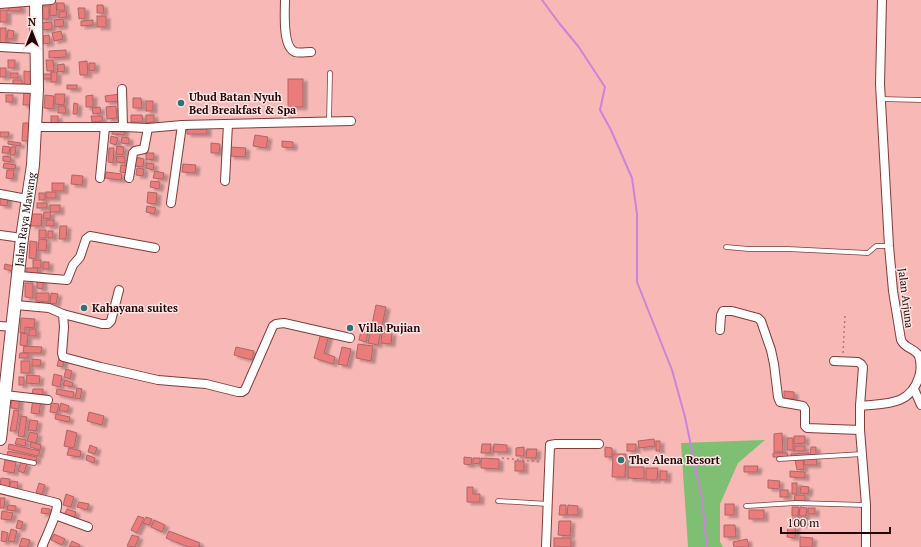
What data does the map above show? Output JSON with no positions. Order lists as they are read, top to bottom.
{
  "streets": {
    "main road": ["Jalan Raya Mawang"],
    "street": ["Jalan Arjuna"]
  },
  "places": [
    "Ubud Batan Nyuh Bed Breakfast & Spa",
    "Kahayana suites",
    "Villa Pujian",
    "The Alena Resort"
  ],
  "scale_bar": "100 m",
  "north": "top"
}
